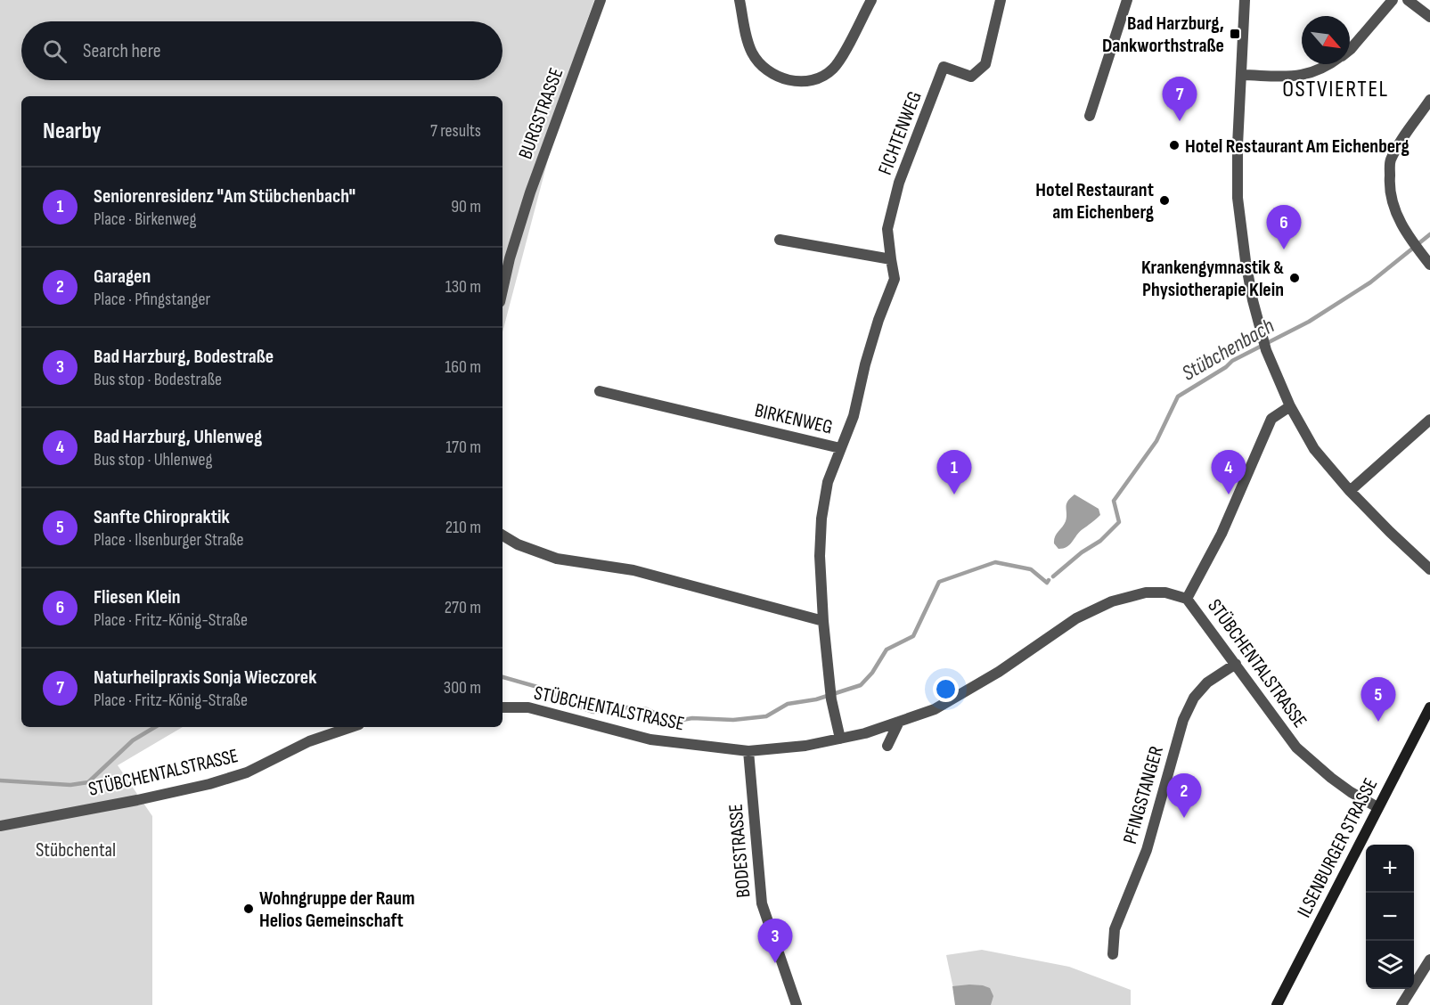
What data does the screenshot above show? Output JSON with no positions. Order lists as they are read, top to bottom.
{
  "streets": {
    "main road": ["ILSENBURGER STRASSE"],
    "street": [
      "BURGSTRASSE",
      "FICHTENWEG",
      "BIRKENWEG",
      "STÜBCHENTALSTRASSE",
      "PFINGSTANGER",
      "BODESTRASSE"
    ]
  },
  "crossings": [
    ["FICHTENWEG", "BIRKENWEG"],
    ["BIRKENWEG", "STÜBCHENTALSTRASSE"],
    ["STÜBCHENTALSTRASSE", "PFINGSTANGER"],
    ["STÜBCHENTALSTRASSE", "ILSENBURGER STRASSE"],
    ["STÜBCHENTALSTRASSE", "BODESTRASSE"]
  ],
  "districts": ["OSTVIERTEL"],
  "water": ["Stübchenbach"],
  "parks": ["Stübchental"],
  "places": {
    "transit": ["Bad Harzburg, Dankworthstraße"],
    "other": [
      "Hotel Restaurant Am Eichenberg",
      "Hotel Restaurant am Eichenberg",
      "Krankengymnastik & Physiotherapie Klein",
      "Wohngruppe der Raum Helios Gemeinschaft"
    ]
  },
  "north": "bottom right",
  "page": {
    "search": "Search here",
    "pins": [
      "7",
      "6",
      "1",
      "4",
      "5",
      "2",
      "3"
    ],
    "heading": ["Nearby", "7 results"],
    "list": [
      {
        "mark": "1",
        "name": "Seniorenresidenz \"Am Stübchenbach\"",
        "note": "Place · Birkenweg",
        "value": "90 m"
      },
      {
        "mark": "2",
        "name": "Garagen",
        "note": "Place · Pfingstanger",
        "value": "130 m"
      },
      {
        "mark": "3",
        "name": "Bad Harzburg, Bodestraße",
        "note": "Bus stop · Bodestraße",
        "value": "160 m"
      },
      {
        "mark": "4",
        "name": "Bad Harzburg, Uhlenweg",
        "note": "Bus stop · Uhlenweg",
        "value": "170 m"
      },
      {
        "mark": "5",
        "name": "Sanfte Chiropraktik",
        "note": "Place · Ilsenburger Straße",
        "value": "210 m"
      },
      {
        "mark": "6",
        "name": "Fliesen Klein",
        "note": "Place · Fritz-König-Straße",
        "value": "270 m"
      },
      {
        "mark": "7",
        "name": "Naturheilpraxis Sonja Wieczorek",
        "note": "Place · Fritz-König-Straße",
        "value": "300 m"
      }
    ],
    "map_buttons": ["+", "−"]
  }
}
